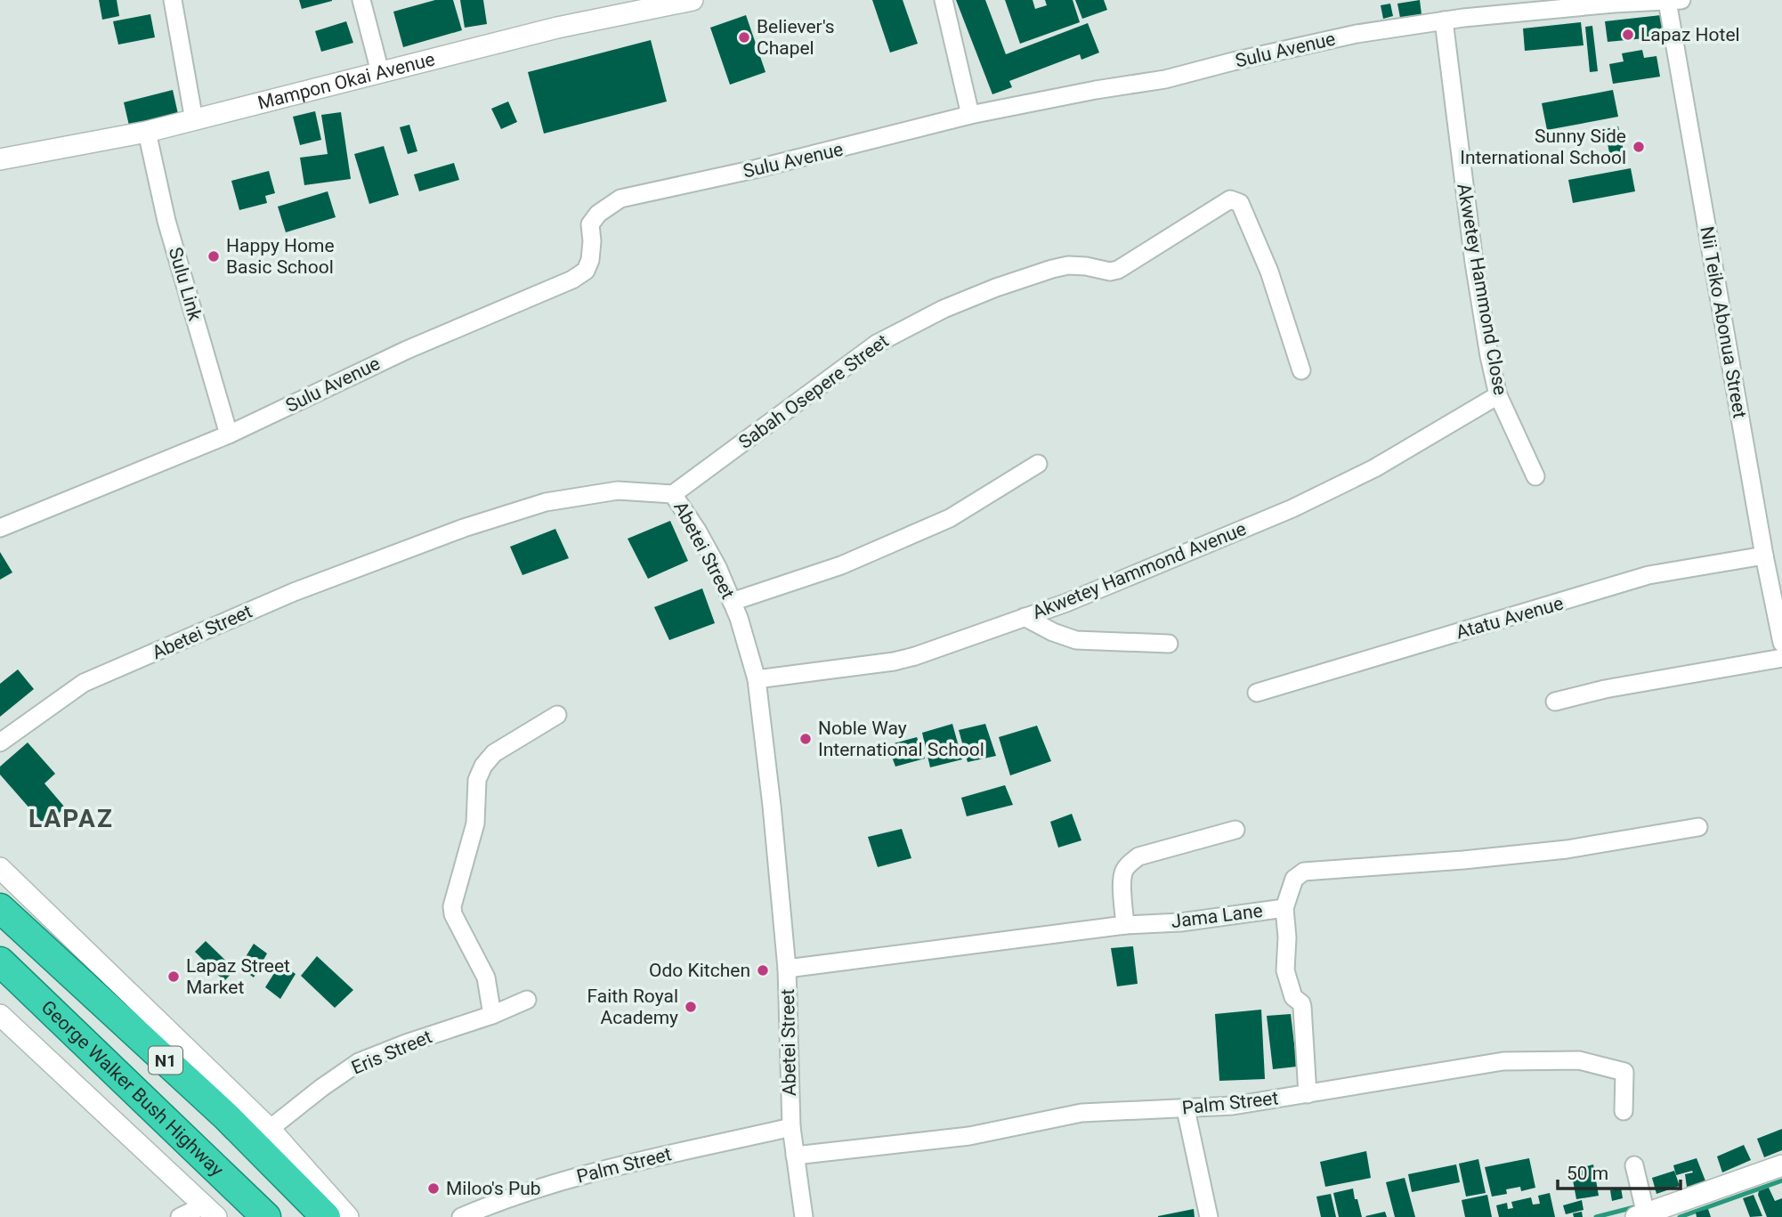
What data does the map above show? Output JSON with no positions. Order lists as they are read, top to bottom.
{
  "streets": {
    "highway": ["N1", "George Walker Bush Highway"],
    "street": [
      "Sulu Avenue",
      "Mampon Okai Avenue",
      "Sulu Link",
      "Akwetey Hammond Close",
      "Nii Teiko Abonua Street",
      "Sabah Osepere Street",
      "Abetei Street",
      "Akwetey Hammond Avenue",
      "Atatu Avenue",
      "Jama Lane",
      "Eris Street",
      "Palm Street"
    ]
  },
  "crossings": [
    ["Sulu Avenue", "Sulu Link"],
    ["Sulu Avenue", "Akwetey Hammond Close"],
    ["Sulu Avenue", "Nii Teiko Abonua Street"],
    ["Mampon Okai Avenue", "Sulu Link"],
    ["Akwetey Hammond Close", "Akwetey Hammond Avenue"],
    ["Nii Teiko Abonua Street", "Atatu Avenue"],
    ["Sabah Osepere Street", "Abetei Street"],
    ["Abetei Street", "Akwetey Hammond Avenue"],
    ["Abetei Street", "Jama Lane"],
    ["Abetei Street", "Palm Street"]
  ],
  "districts": ["LAPAZ"],
  "places": [
    "Lapaz Hotel",
    "Believer's Chapel",
    "Sunny Side International School",
    "Happy Home Basic School",
    "Noble Way International School",
    "Odo Kitchen",
    "Lapaz Street Market",
    "Faith Royal Academy",
    "Miloo's Pub"
  ],
  "scale_bar": "50 m"
}
